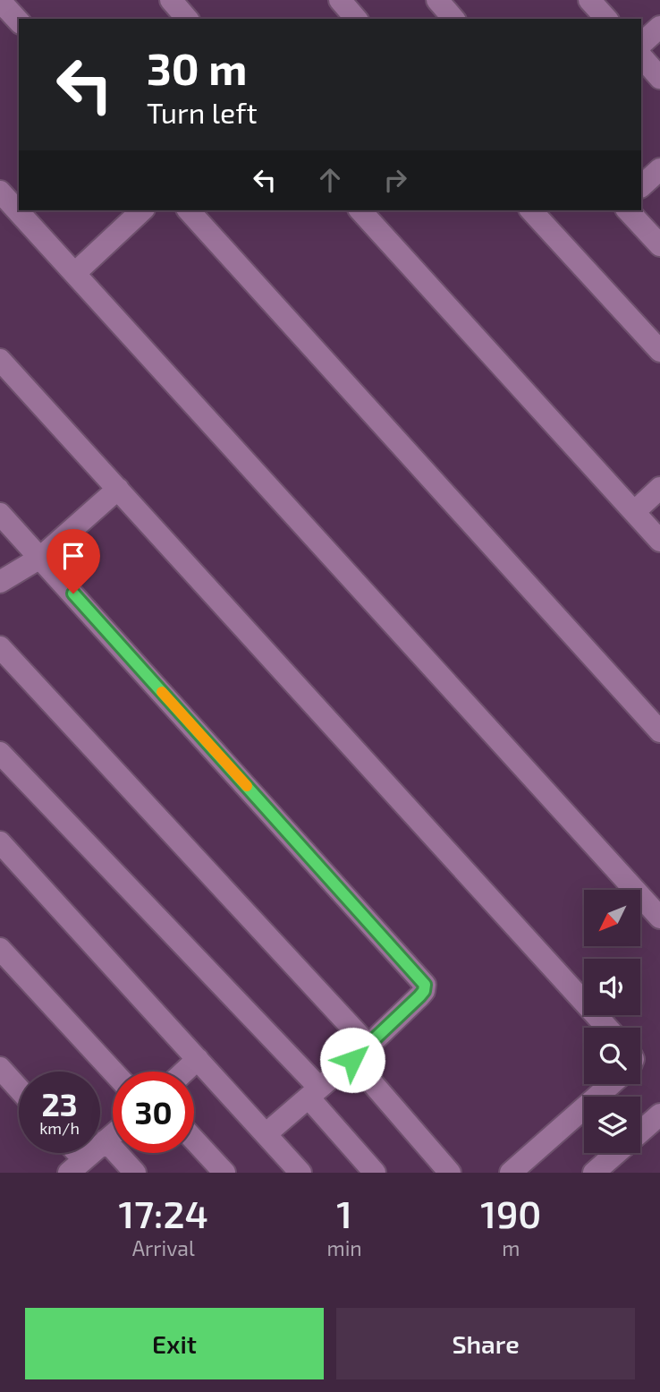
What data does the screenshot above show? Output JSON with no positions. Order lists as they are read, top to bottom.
{
  "north": "bottom left",
  "page": {
    "turn": ["30 m", "Turn left"],
    "speed": "23 km/h",
    "limit": "30",
    "eta": [
      "17:24",
      "Arrival",
      "1",
      "min",
      "190",
      "m"
    ],
    "buttons": ["Exit", "Share"]
  }
}
